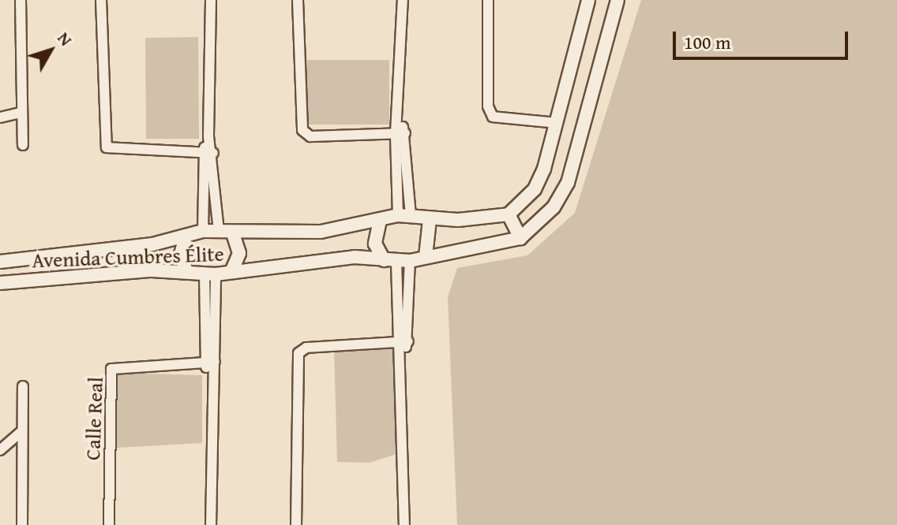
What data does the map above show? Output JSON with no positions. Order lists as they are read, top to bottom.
{
  "streets": {
    "street": ["Avenida Cumbres Élite", "Calle Real"]
  },
  "scale_bar": "100 m",
  "north": "top right"
}
